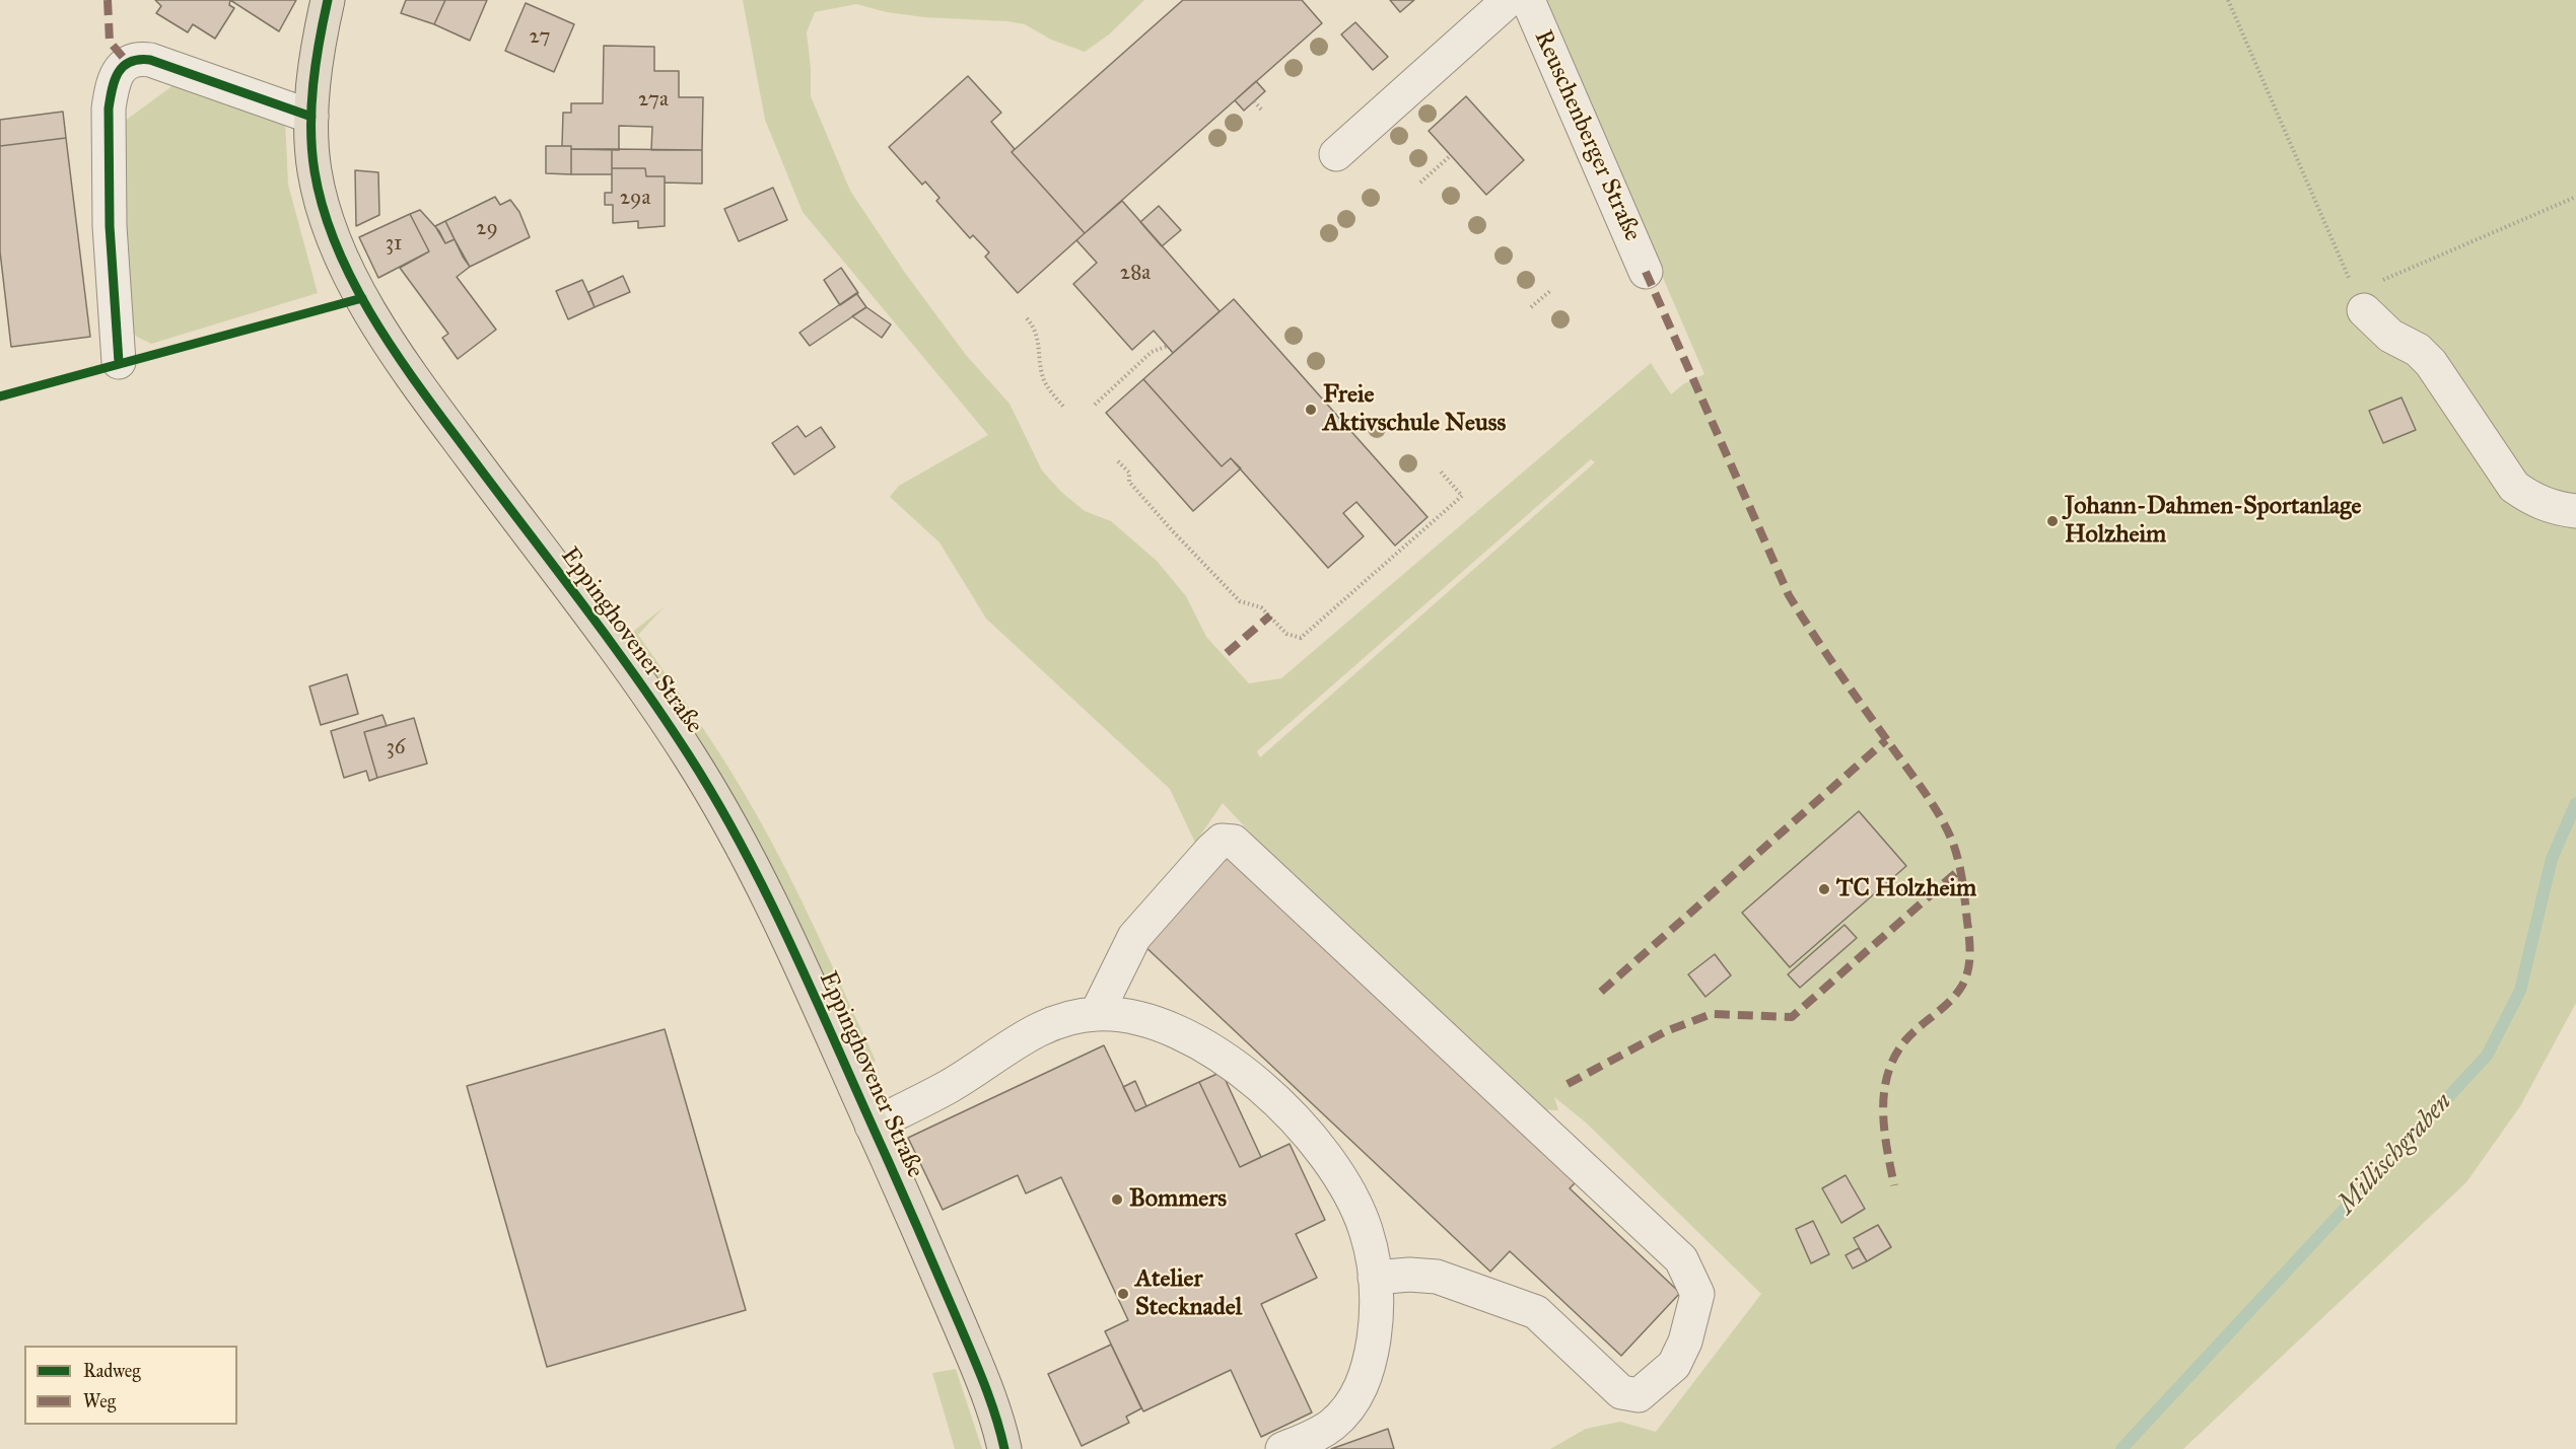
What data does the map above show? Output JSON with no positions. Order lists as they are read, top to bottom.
{
  "streets": {
    "main road": ["Eppinghovener Straße"],
    "street": ["Reuschenberger Straße"]
  },
  "water": ["Millischgraben"],
  "places": [
    "Freie Aktivschule Neuss",
    "Johann-Dahmen-Sportanlage Holzheim",
    "TC Holzheim",
    "Bommers",
    "Atelier Stecknadel"
  ],
  "house_numbers": [
    "27",
    "27a",
    "29a",
    "29",
    "31",
    "28a",
    "36"
  ],
  "legend": ["Radweg", "Weg"]
}
